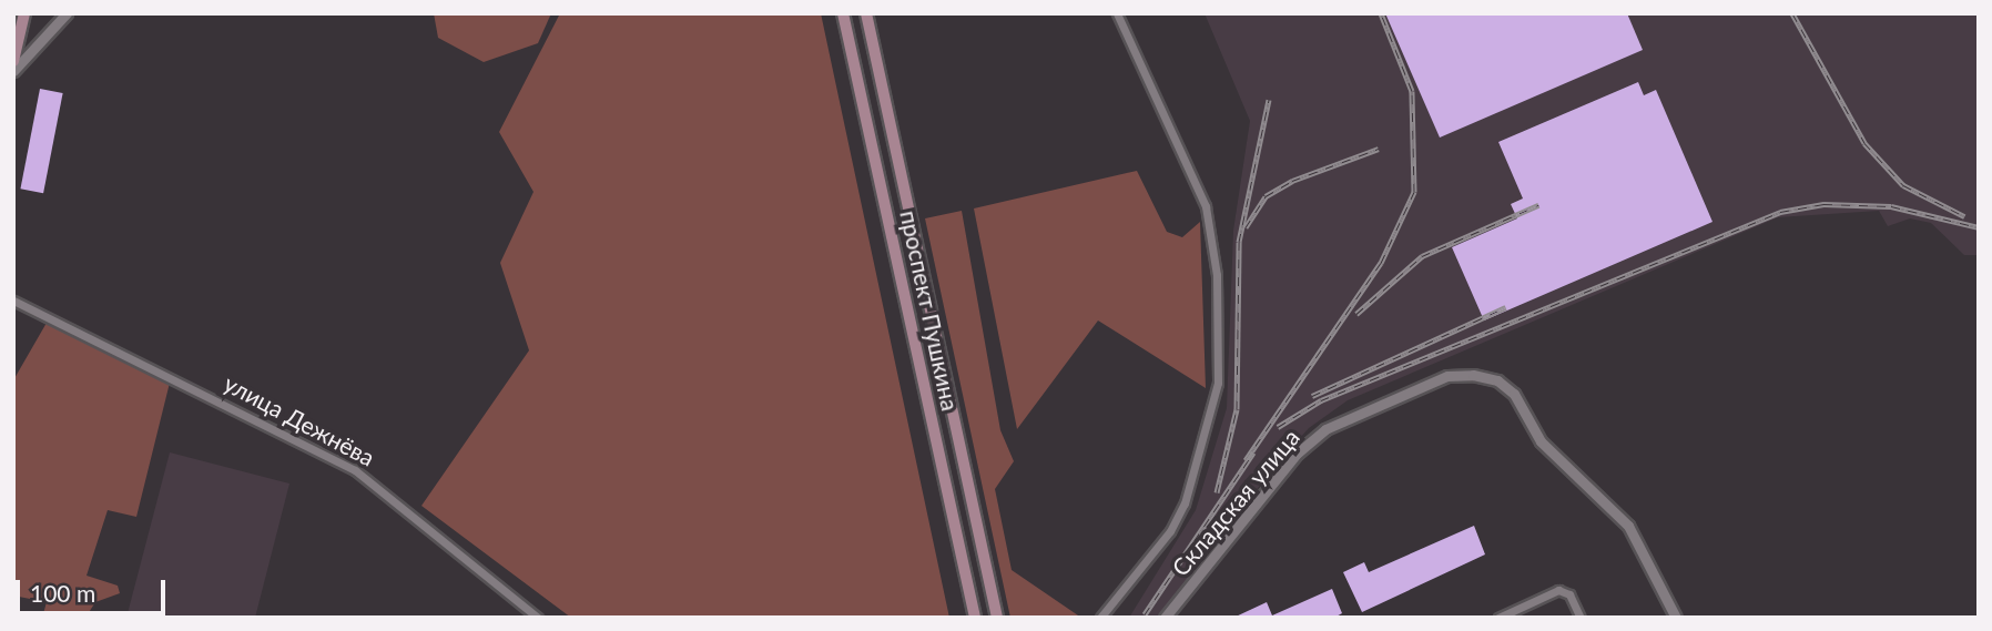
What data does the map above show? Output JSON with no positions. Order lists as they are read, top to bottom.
{
  "streets": {
    "main road": ["проспект Пушкина"],
    "street": ["улица Дежнёва", "Складская улица"]
  },
  "scale_bar": "100 m"
}
